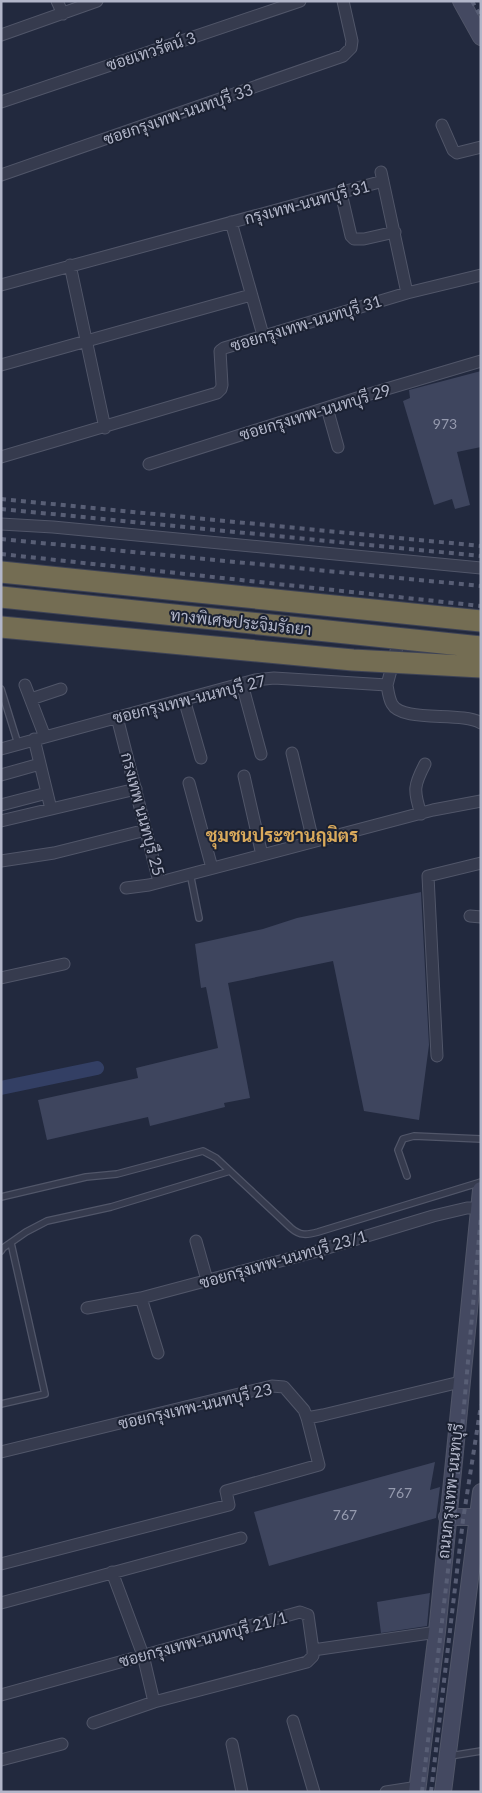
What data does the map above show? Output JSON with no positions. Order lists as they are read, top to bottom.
{
  "streets": {
    "highway": ["ทางพิเศษประจิมรัถยา"],
    "main road": ["ถนนกรุงเทพ-นนทบุรี"],
    "street": [
      "ซอยเทวรัตน์ 3",
      "ซอยกรุงเทพ-นนทบุรี 33",
      "กรุงเทพ-นนทบุรี 31",
      "ซอยกรุงเทพ-นนทบุรี 31",
      "ซอยกรุงเทพ-นนทบุรี 29",
      "ซอยกรุงเทพ-นนทบุรี 27",
      "กรงเทพ นนทบุรี 25",
      "ซอยกรุงเทพ-นนทบุรี 23/1",
      "ซอยกรุงเทพ-นนทบุรี 23",
      "ซอยกรุงเทพ-นนทบุรี 21/1"
    ]
  },
  "crossings": [
    ["ซอยกรุงเทพ-นนทบุรี 27", "กรงเทพ นนทบุรี 25"],
    ["ซอยกรุงเทพ-นนทบุรี 23/1", "ถนนกรุงเทพ-นนทบุรี"]
  ],
  "districts": ["ชุมชนประชานฤมิตร"],
  "house_numbers": ["973", "767", "767"]
}
